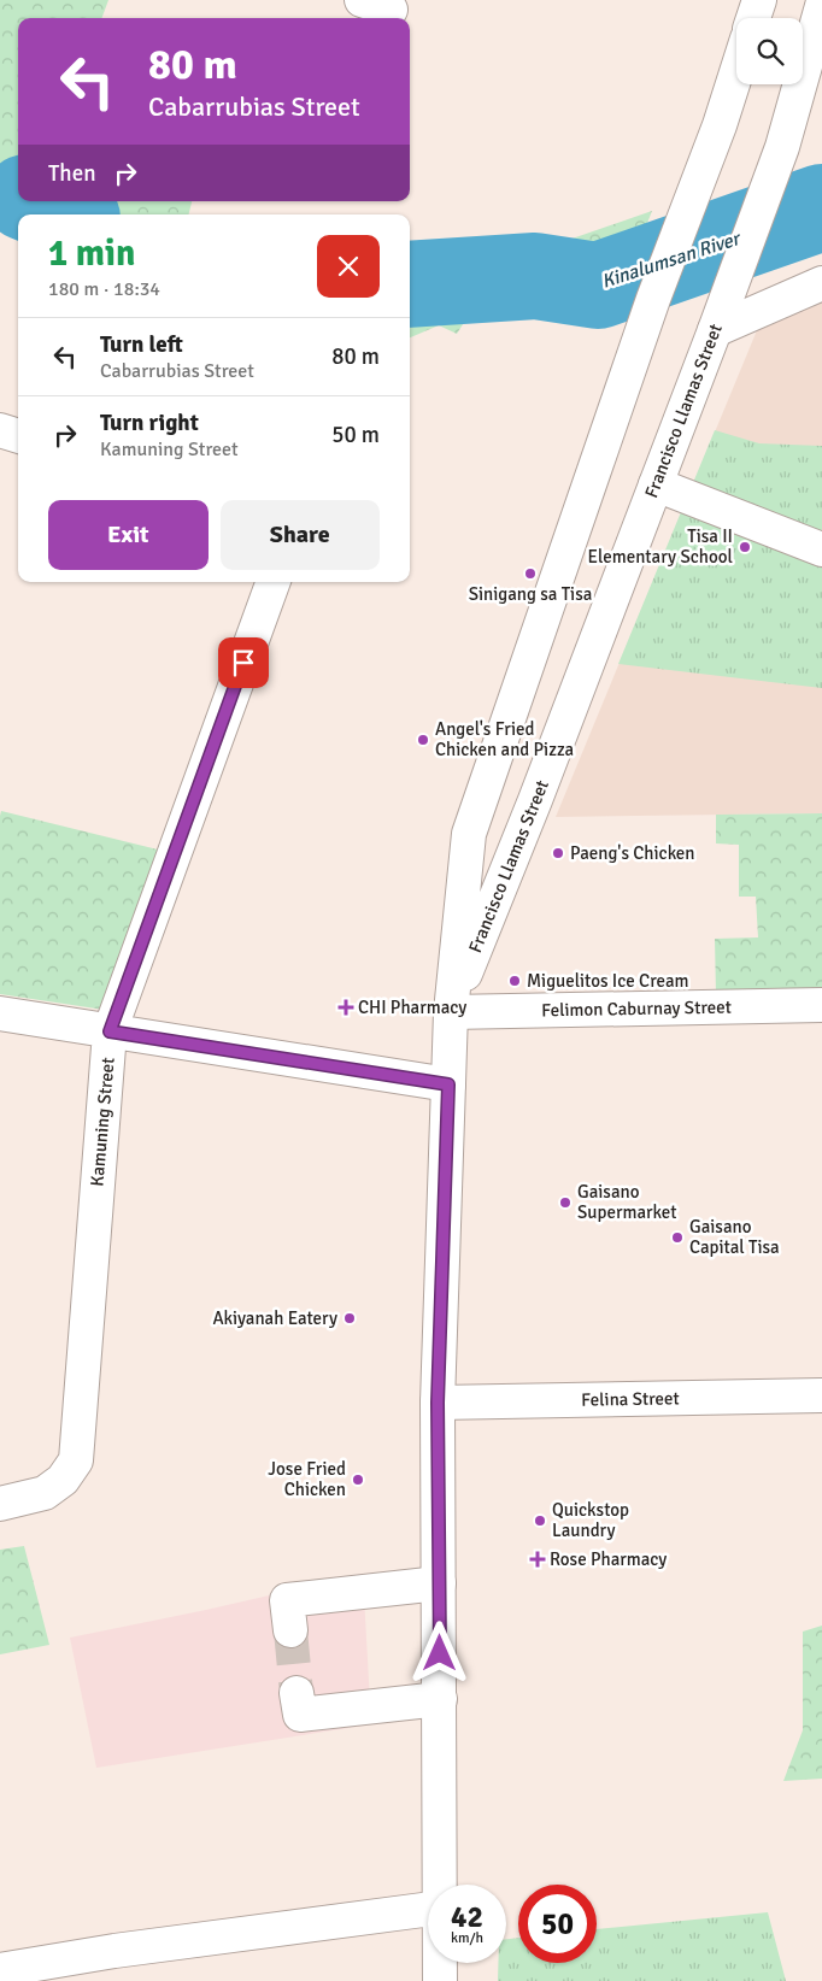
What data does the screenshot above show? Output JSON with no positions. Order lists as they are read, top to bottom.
{
  "streets": {
    "main road": [
      "Francisco Llamas Street",
      "Felimon Caburnay Street",
      "Kamuning Street",
      "Felina Street"
    ]
  },
  "crossings": [
    ["Francisco Llamas Street", "Felimon Caburnay Street"],
    ["Francisco Llamas Street", "Felina Street"]
  ],
  "water": ["Kinalumsan River"],
  "places": {
    "other": [
      "Tisa II Elementary School",
      "Sinigang sa Tisa",
      "Angel's Fried Chicken and Pizza",
      "Paeng's Chicken",
      "Miguelitos Ice Cream",
      "Gaisano Supermarket",
      "Gaisano Capital Tisa",
      "Akiyanah Eatery",
      "Jose Fried Chicken",
      "Quickstop Laundry"
    ],
    "health": ["CHI Pharmacy", "Rose Pharmacy"]
  },
  "page": {
    "turn": ["80 m", "Cabarrubias Street"],
    "then": "Then",
    "heading": ["1 min", "180 m · 18:34"],
    "list": [
      {
        "name": "Turn left",
        "note": "Cabarrubias Street",
        "value": "80 m"
      },
      {
        "name": "Turn right",
        "note": "Kamuning Street",
        "value": "50 m"
      }
    ],
    "buttons": ["Exit", "Share"],
    "speed": "42 km/h",
    "limit": "50"
  }
}
